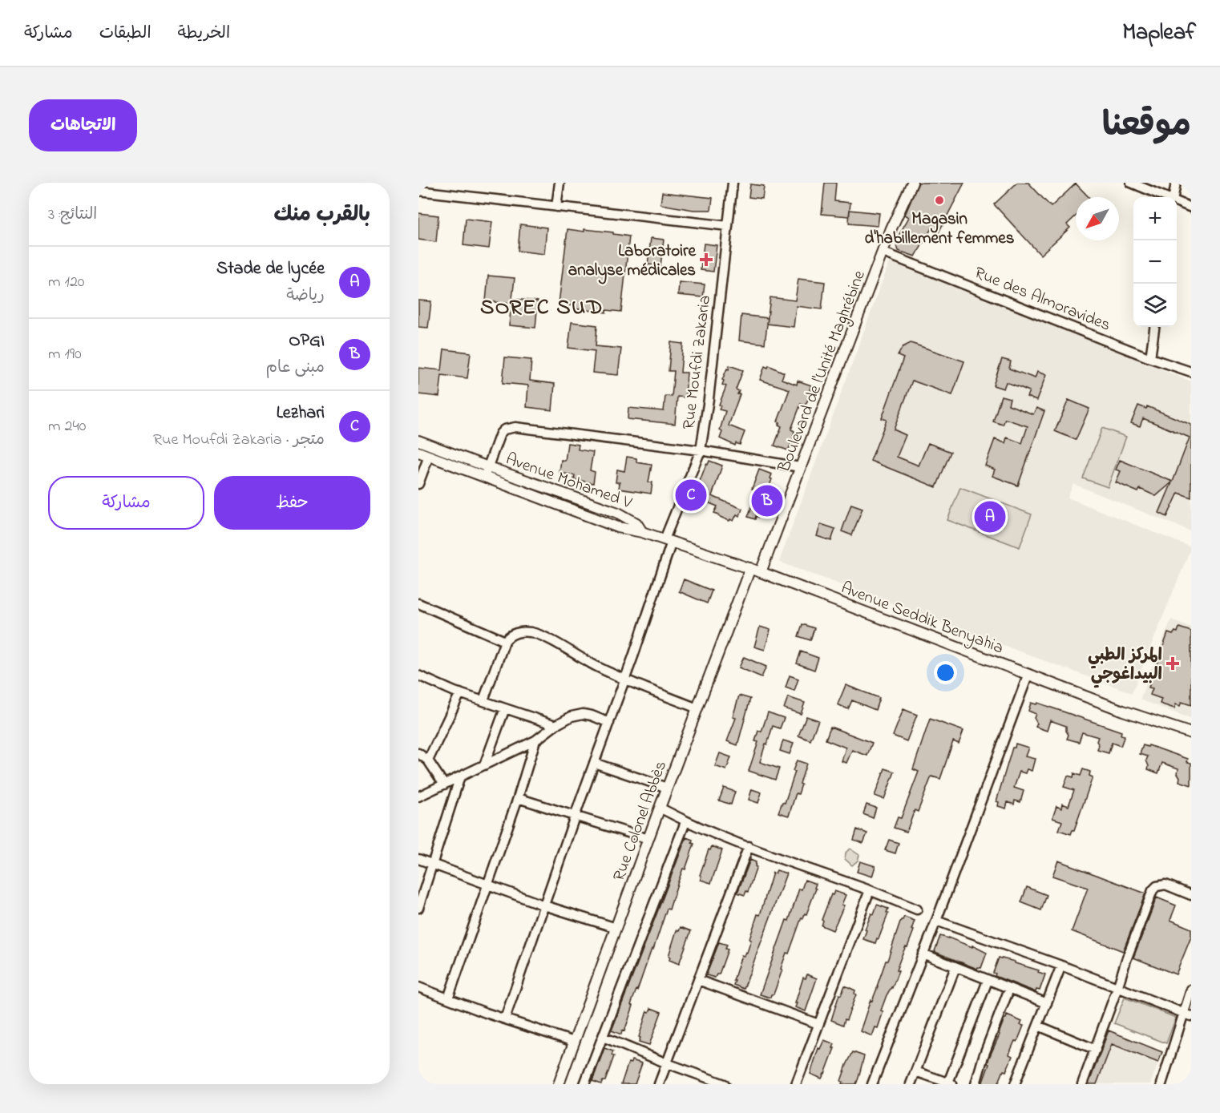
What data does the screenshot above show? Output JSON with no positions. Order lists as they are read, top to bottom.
{
  "streets": {
    "street": [
      "Rue des Almoravides",
      "Rue Moufdi Zakaria",
      "Boulevard de l'Unité Maghrébine",
      "Avenue Mohamed V",
      "Avenue Seddik Benyahia",
      "Rue Colonel Abbès"
    ]
  },
  "crossings": [
    ["Rue des Almoravides", "Boulevard de l'Unité Maghrébine"],
    ["Rue Moufdi Zakaria", "Avenue Seddik Benyahia"],
    ["Boulevard de l'Unité Maghrébine", "Avenue Seddik Benyahia"],
    ["Avenue Mohamed V", "Avenue Seddik Benyahia"],
    ["Avenue Seddik Benyahia", "Rue Colonel Abbès"]
  ],
  "districts": ["SOREC SUD"],
  "places": {
    "other": ["Magasin d'habillement femmes"],
    "health": ["Laboratoire analyse médicales", "المركز الطبي البيداغوجي"]
  },
  "north": "bottom left",
  "page": {
    "header": "Mapleaf",
    "nav": ["الخريطة", "الطبقات", "مشاركة"],
    "title": "موقعنا",
    "buttons": [
      "الاتجاهات",
      ["حفظ", "مشاركة"]
    ],
    "heading": ["بالقرب منك", "النتائج: 3"],
    "map_buttons": ["+", "−"],
    "list": [
      {
        "mark": "A",
        "name": "Stade de lycée",
        "note": "رياضة",
        "value": "120 m"
      },
      {
        "mark": "B",
        "name": "OPGI",
        "note": "مبنى عام",
        "value": "190 m"
      },
      {
        "mark": "C",
        "name": "Lezhari",
        "note": "متجر · Rue Moufdi Zakaria",
        "value": "240 m"
      }
    ],
    "pins": ["C", "B", "A"]
  }
}
